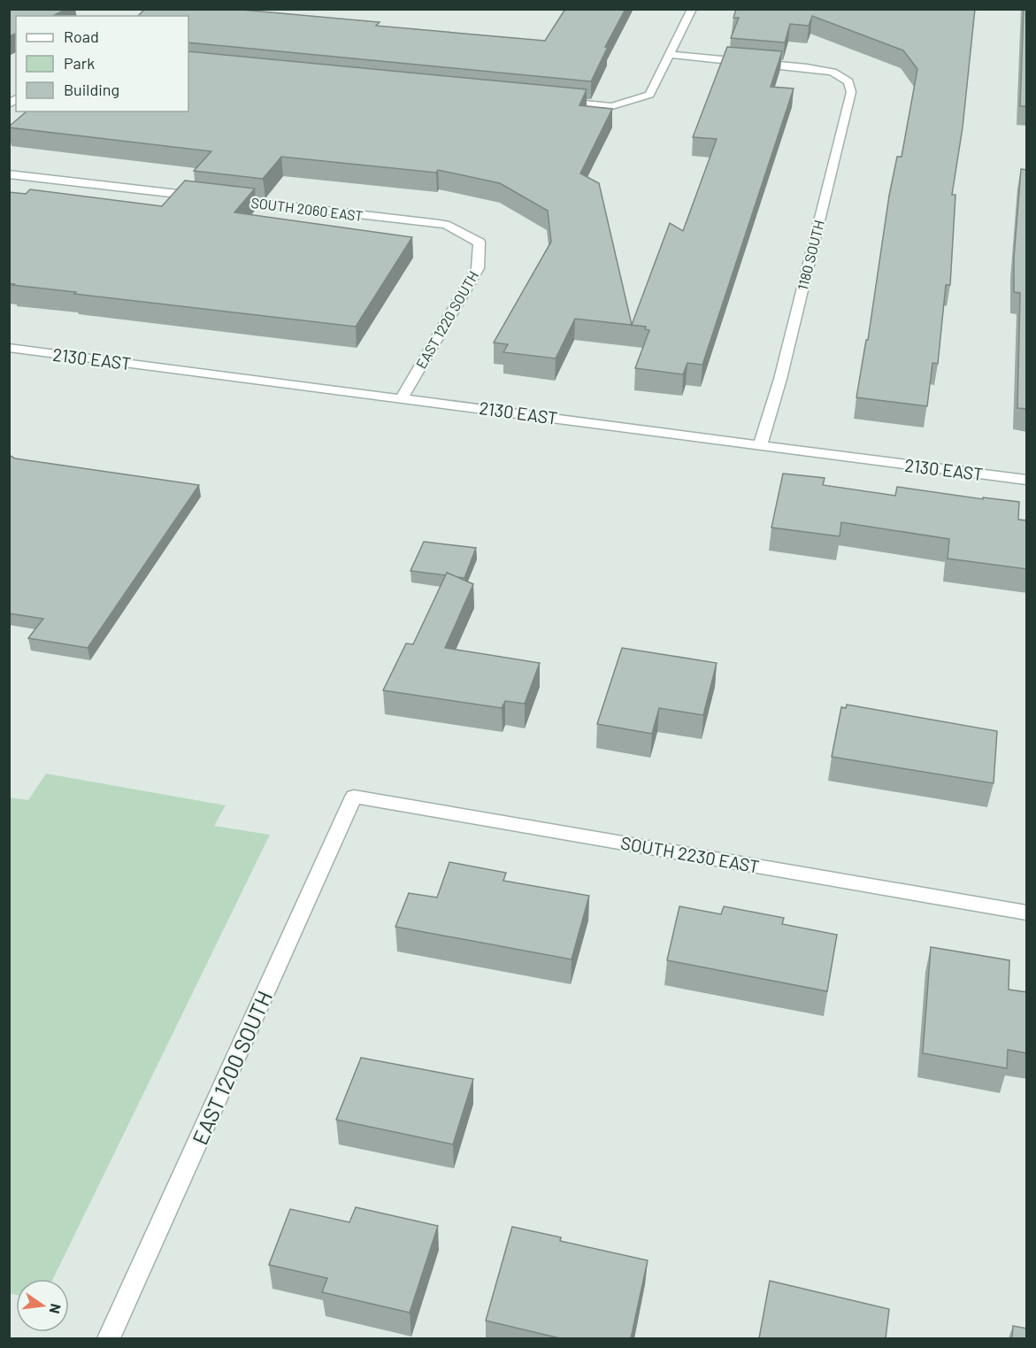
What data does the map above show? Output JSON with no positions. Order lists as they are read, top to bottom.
{
  "streets": {
    "street": [
      "SOUTH 2060 EAST",
      "1180 SOUTH",
      "EAST 1220 SOUTH",
      "2130 EAST",
      "SOUTH 2230 EAST",
      "EAST 1200 SOUTH"
    ]
  },
  "crossings": [
    ["SOUTH 2060 EAST", "EAST 1220 SOUTH"],
    ["1180 SOUTH", "2130 EAST"],
    ["EAST 1220 SOUTH", "2130 EAST"],
    ["SOUTH 2230 EAST", "EAST 1200 SOUTH"]
  ],
  "legend": ["Road", "Park", "Building"],
  "north": "right"
}
